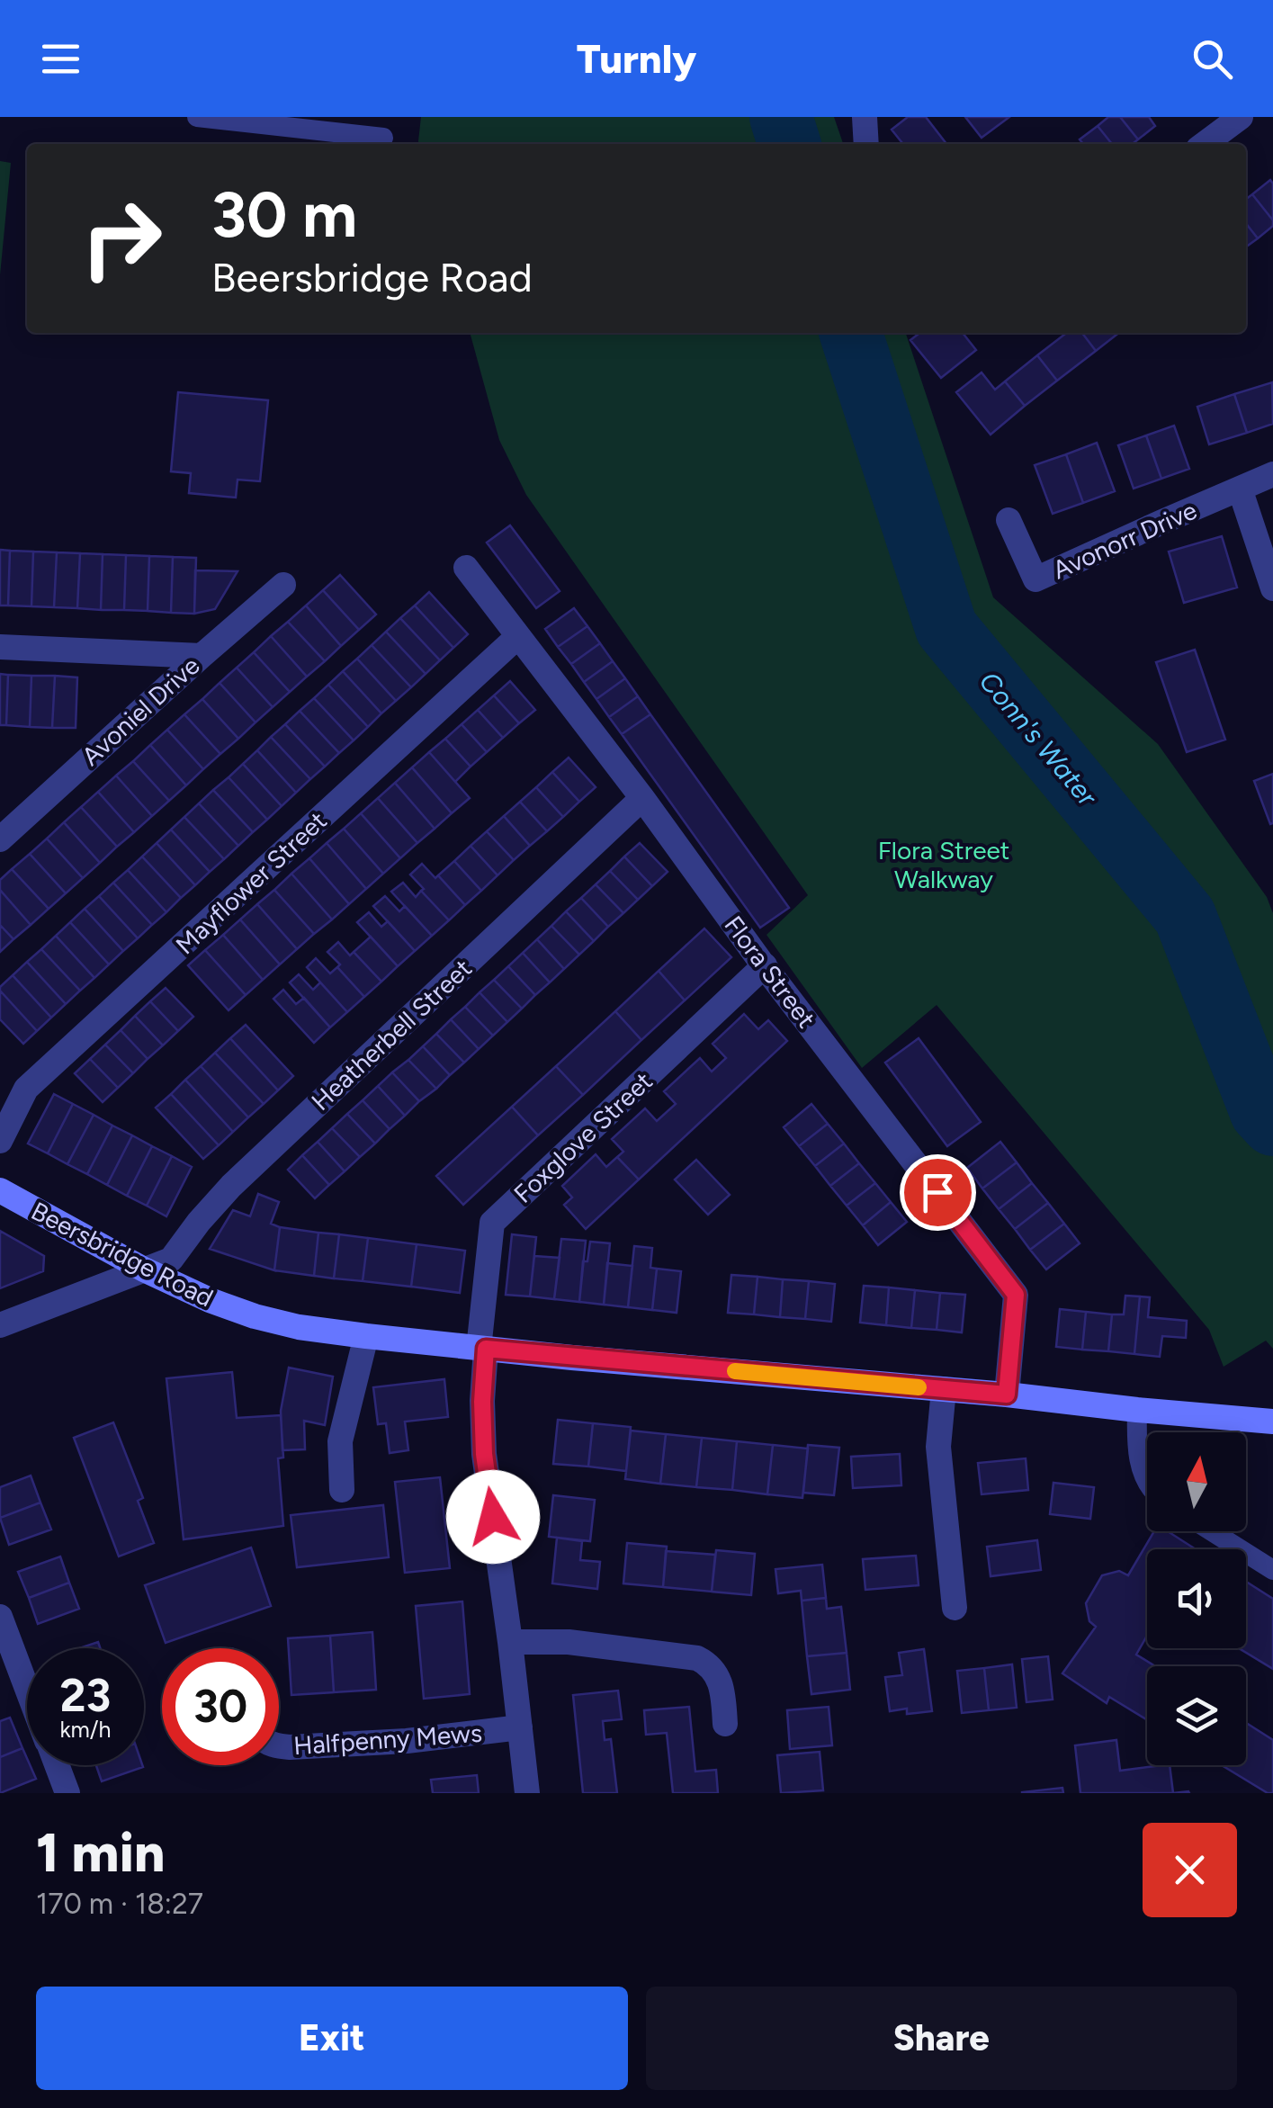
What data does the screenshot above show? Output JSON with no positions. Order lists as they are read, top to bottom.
{
  "streets": {
    "main road": ["Beersbridge Road"],
    "street": [
      "Avonorr Drive",
      "Avoniel Drive",
      "Mayflower Street",
      "Flora Street",
      "Heatherbell Street",
      "Foxglove Street",
      "Halfpenny Mews"
    ]
  },
  "crossings": [
    ["Mayflower Street", "Flora Street"],
    ["Flora Street", "Heatherbell Street"],
    ["Flora Street", "Foxglove Street"],
    ["Flora Street", "Beersbridge Road"],
    ["Heatherbell Street", "Beersbridge Road"],
    ["Foxglove Street", "Beersbridge Road"],
    ["Foxglove Street", "Halfpenny Mews"]
  ],
  "water": ["Conn's Water"],
  "parks": ["Flora Street Walkway"],
  "north": "top",
  "page": {
    "header": "Turnly",
    "turn": ["30 m", "Beersbridge Road"],
    "speed": "23 km/h",
    "limit": "30",
    "heading": ["1 min", "170 m · 18:27"],
    "buttons": ["Exit", "Share"]
  }
}
